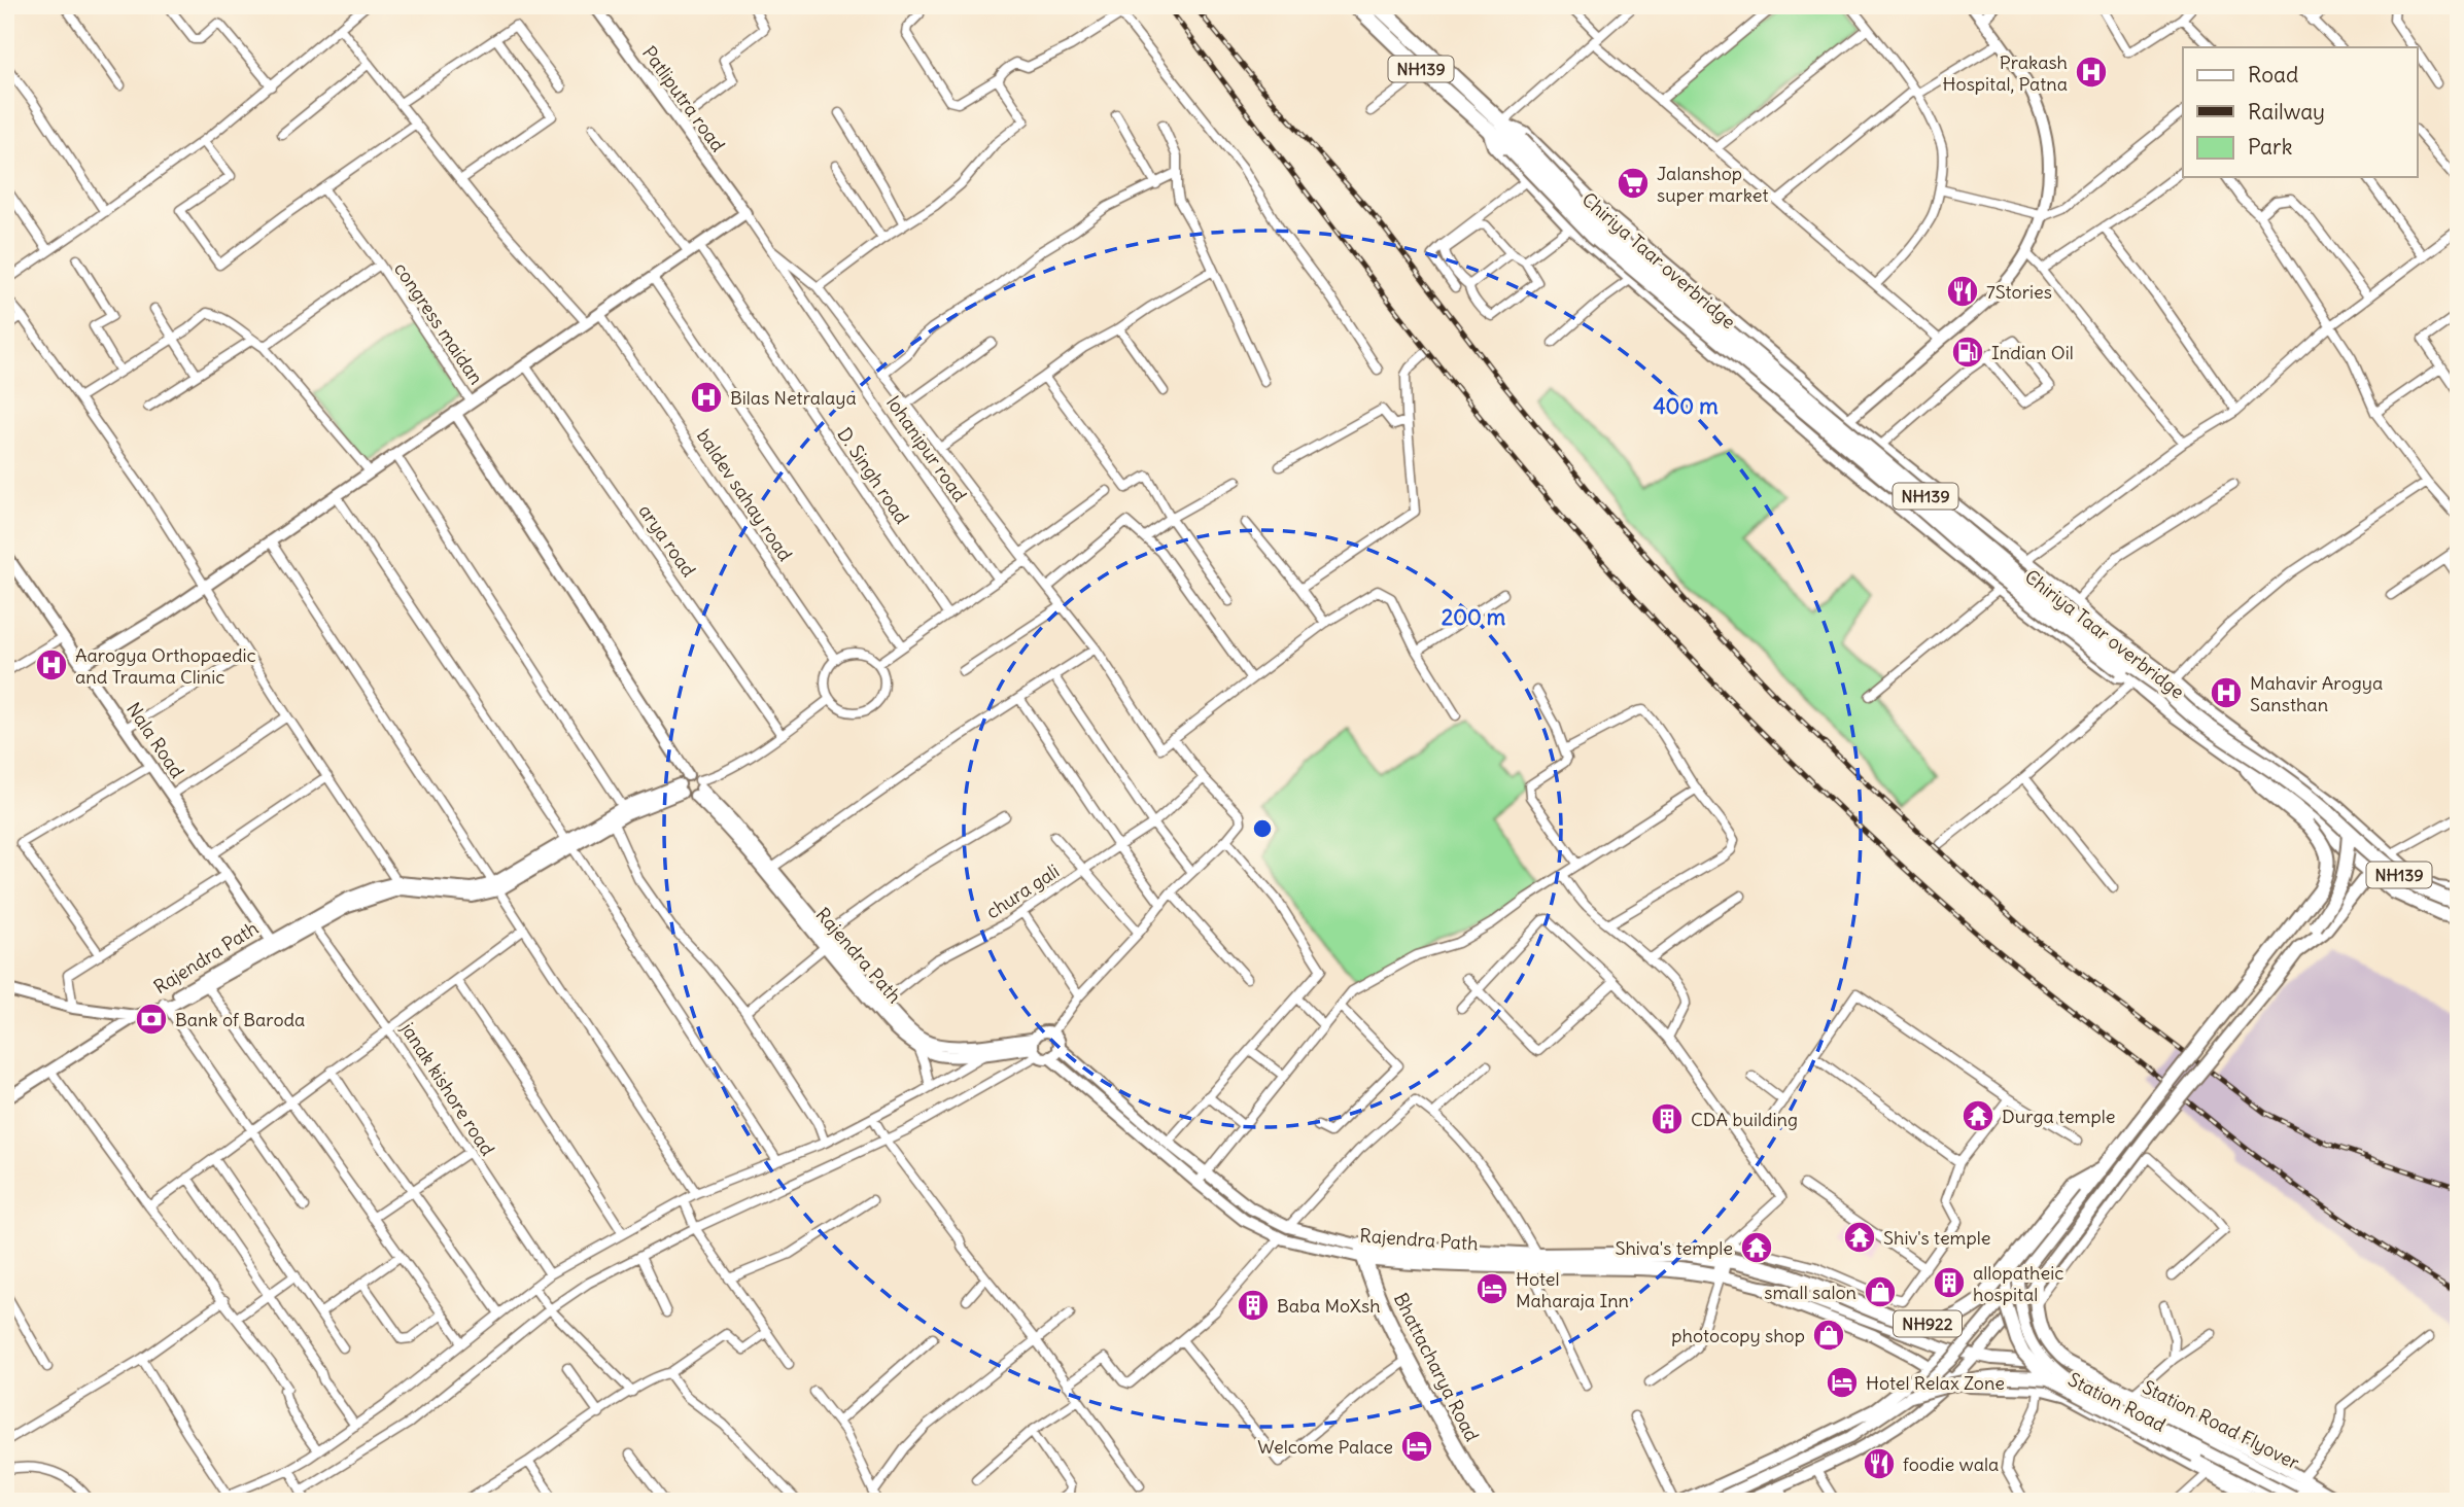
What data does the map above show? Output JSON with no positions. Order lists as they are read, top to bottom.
{
  "streets": {
    "highway": [
      "NH139",
      "Chiriya Taar overbridge",
      "Rajendra Path",
      "NH922",
      "Bhattacharya Road"
    ],
    "main road": [
      "Patliputra road",
      "Nala Road",
      "Station Road",
      "Station Road Flyover"
    ],
    "street": [
      "congress maidan",
      "lohanipur road",
      "D. Singh road",
      "baldev sahay road",
      "arya road",
      "chura gali",
      "janak kishore road"
    ]
  },
  "crossings": [
    ["NH139", "Chiriya Taar overbridge"],
    ["Patliputra road", "lohanipur road"],
    ["Chiriya Taar overbridge", "NH922"],
    ["Nala Road", "Rajendra Path"],
    ["chura gali", "Rajendra Path"],
    ["Rajendra Path", "janak kishore road"],
    ["Rajendra Path", "NH922"],
    ["Rajendra Path", "Bhattacharya Road"],
    ["NH922", "Station Road"],
    ["Station Road", "Station Road Flyover"]
  ],
  "places": {
    "hospital": [
      "Prakash Hospital, Patna",
      "Bilas Netralaya",
      "Aarogya Orthopaedic and Trauma Clinic",
      "Mahavir Arogya Sansthan"
    ],
    "supermarket": ["Jalanshop super market"],
    "restaurant": ["7Stories", "foodie wala"],
    "fuel station": ["Indian Oil"],
    "bank": ["Bank of Baroda"],
    "temple": ["Durga temple", "Shiv's temple", "Shiva's temple"],
    "building": ["CDA building", "allopatheic hospital", "Baba MoXsh"],
    "hotel": ["Hotel Maharaja Inn", "Hotel Relax Zone", "Welcome Palace"],
    "shop": ["small salon", "photocopy shop"]
  },
  "legend": ["Road", "Railway", "Park"],
  "rings": ["400 m", "200 m"]
}
